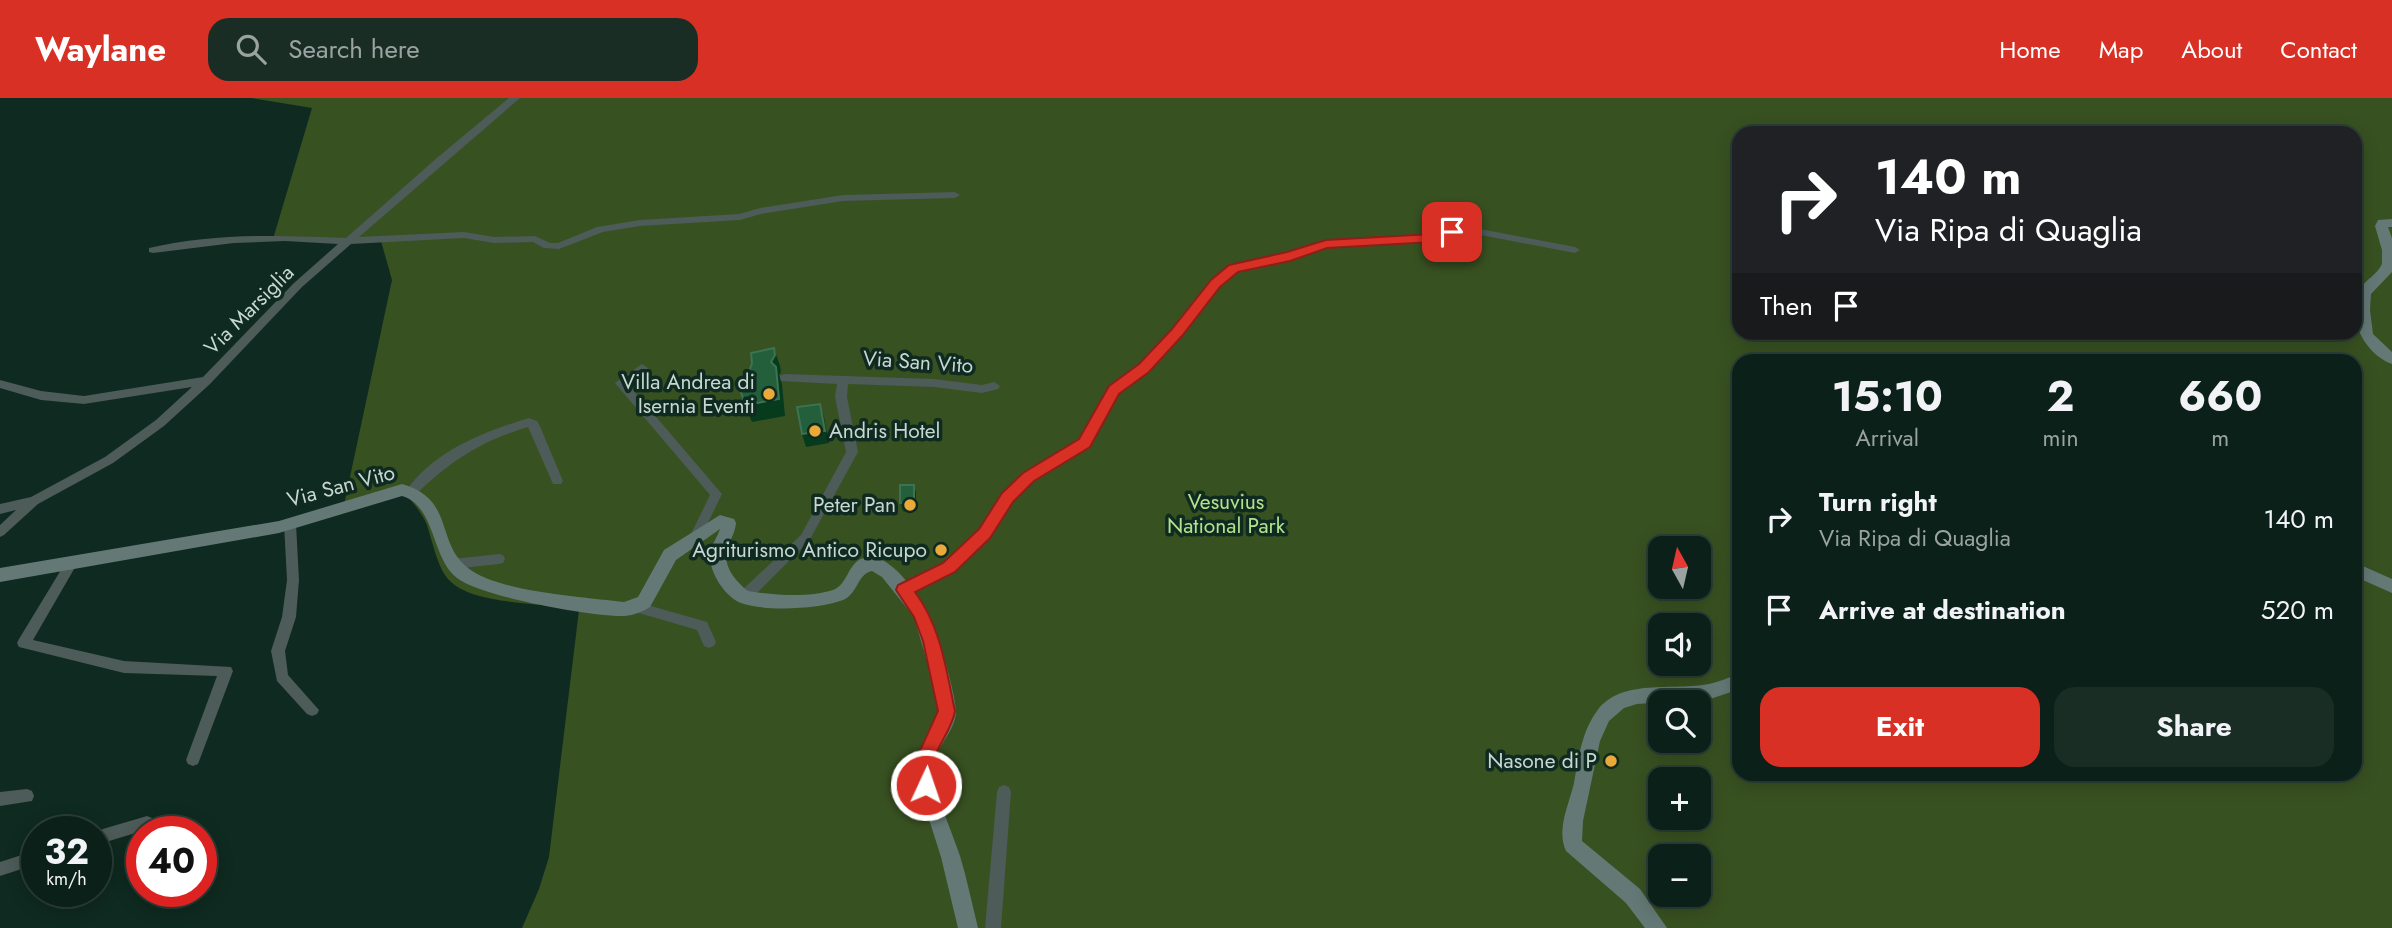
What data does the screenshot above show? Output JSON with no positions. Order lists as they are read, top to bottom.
{
  "streets": {
    "street": ["Via Marsiglia", "Via San Vito"]
  },
  "parks": ["Vesuvius National Park"],
  "places": [
    "Villa Andrea di Isernia Eventi",
    "Andris Hotel",
    "Peter Pan",
    "Agriturismo Antico Ricupo",
    "Nasone di P"
  ],
  "north": "top",
  "page": {
    "header": "Waylane",
    "search": "Search here",
    "nav": [
      "Home",
      "Map",
      "About",
      "Contact"
    ],
    "turn": ["140 m", "Via Ripa di Quaglia"],
    "then": "Then",
    "eta": [
      "15:10",
      "Arrival",
      "2",
      "min",
      "660",
      "m"
    ],
    "list": [
      {
        "name": "Turn right",
        "note": "Via Ripa di Quaglia",
        "value": "140 m"
      },
      {
        "name": "Arrive at destination",
        "value": "520 m"
      }
    ],
    "map_buttons": ["+", "−"],
    "buttons": ["Exit", "Share"],
    "speed": "32 km/h",
    "limit": "40"
  }
}
